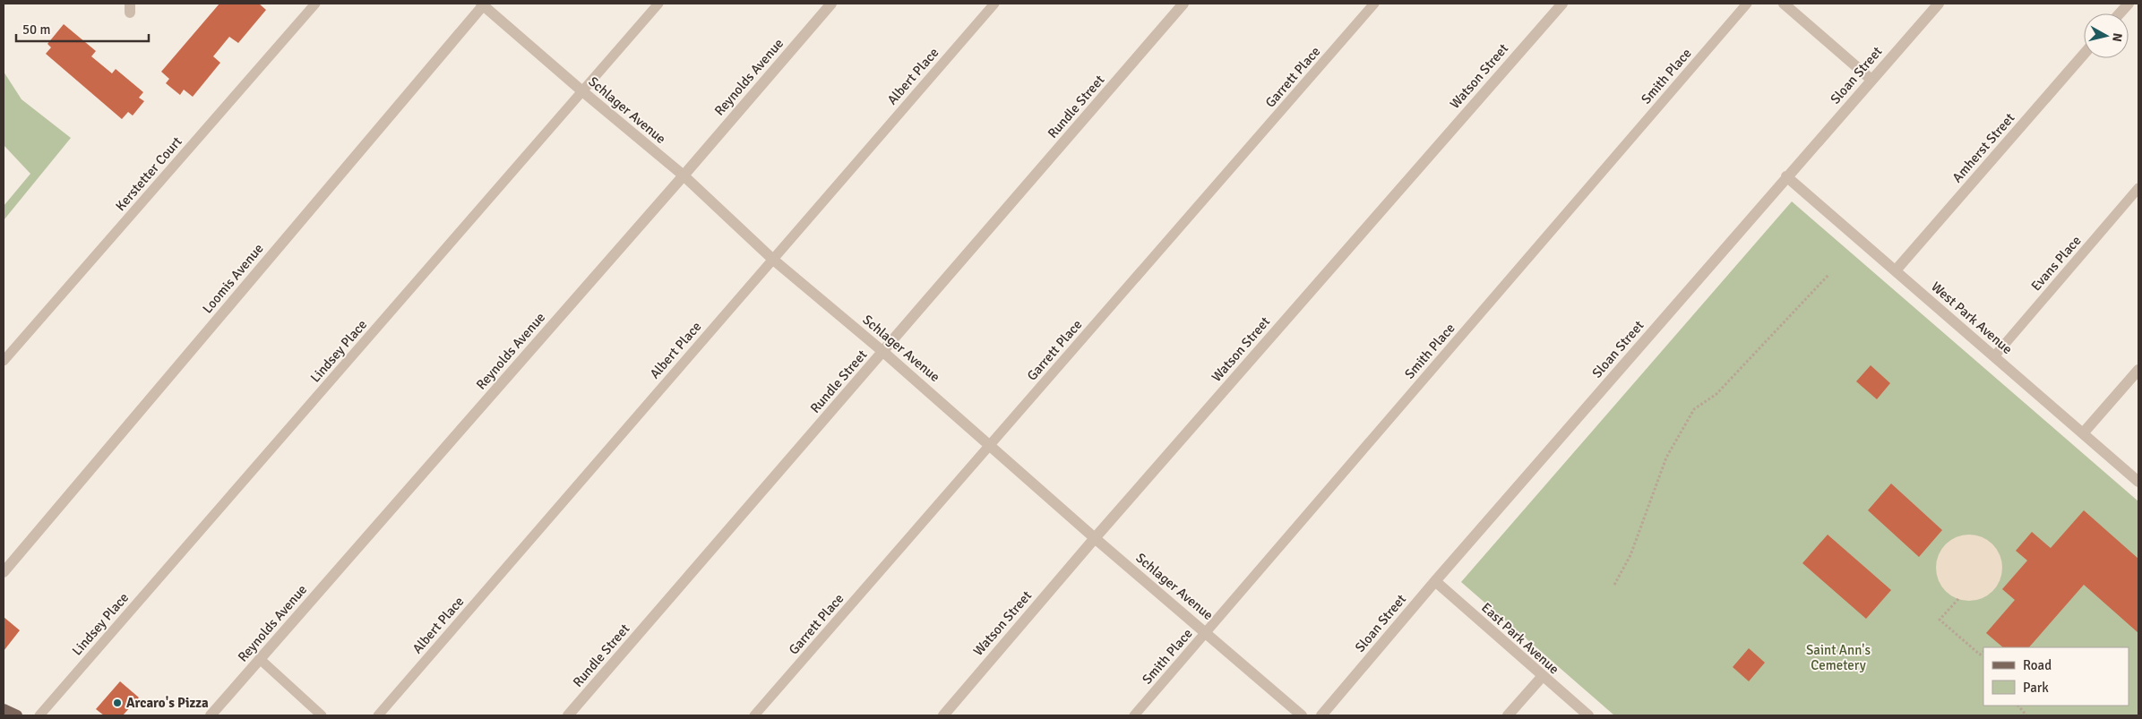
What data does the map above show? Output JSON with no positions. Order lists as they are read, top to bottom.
{
  "streets": {
    "street": [
      "Sloan Street",
      "Watson Street",
      "Reynolds Avenue",
      "Rundle Street",
      "Schlager Avenue",
      "Amherst Street",
      "Loomis Avenue",
      "West Park Avenue",
      "East Park Avenue"
    ],
    "lane": [
      "Albert Place",
      "Smith Place",
      "Garrett Place",
      "Kerstetter Court",
      "Evans Place",
      "Lindsey Place"
    ]
  },
  "crossings": [
    ["Sloan Street", "West Park Avenue"],
    ["Sloan Street", "East Park Avenue"],
    ["Albert Place", "Schlager Avenue"],
    ["Watson Street", "Schlager Avenue"],
    ["Smith Place", "Schlager Avenue"],
    ["Reynolds Avenue", "Schlager Avenue"],
    ["Garrett Place", "Schlager Avenue"],
    ["Rundle Street", "Schlager Avenue"],
    ["Schlager Avenue", "Loomis Avenue"],
    ["Schlager Avenue", "Lindsey Place"],
    ["Amherst Street", "West Park Avenue"],
    ["Evans Place", "West Park Avenue"]
  ],
  "parks": ["Saint Ann's Cemetery"],
  "places": ["Arcaro's Pizza"],
  "legend": ["Road", "Park"],
  "scale_bar": "50 m",
  "north": "right"
}
